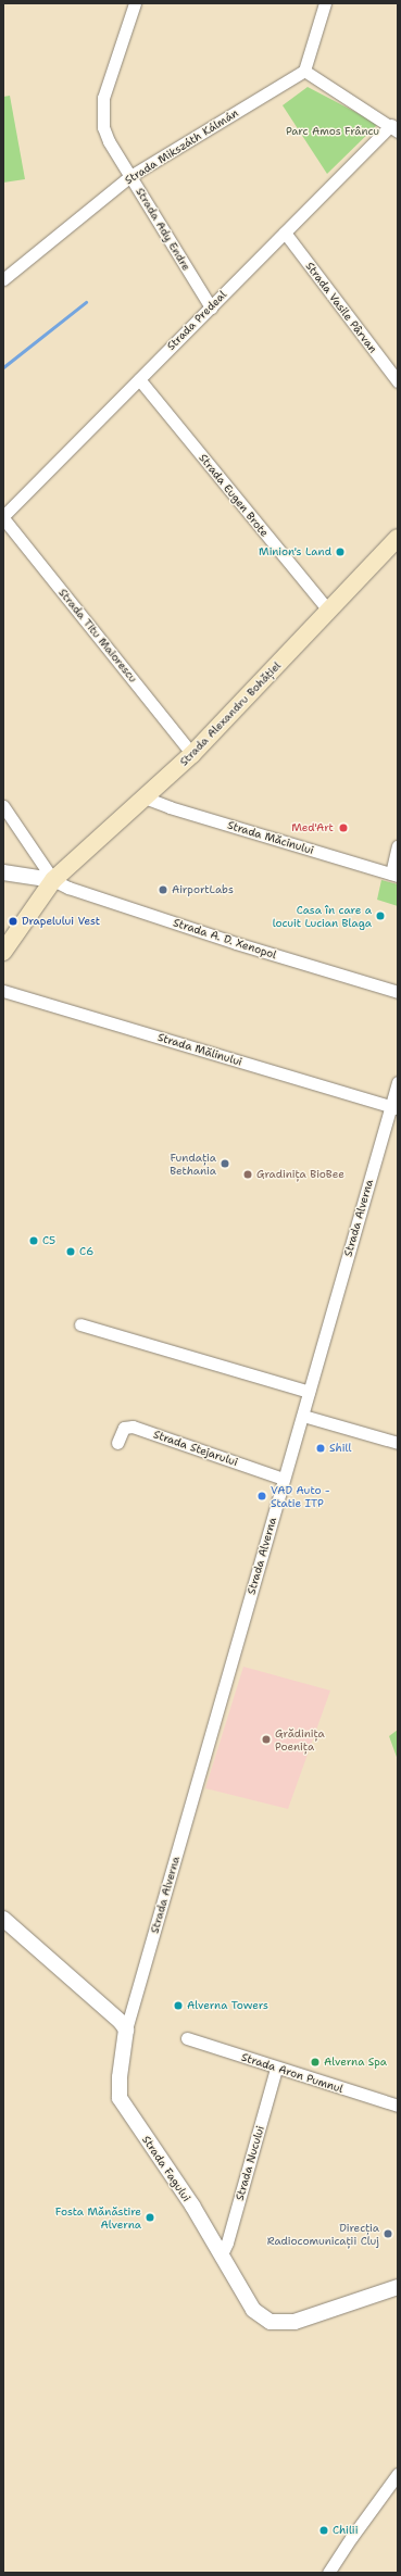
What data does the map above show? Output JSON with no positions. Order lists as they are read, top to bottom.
{
  "streets": {
    "main road": ["Strada Alexandru Bohățiel"],
    "street": [
      "Strada Mikszáth Kálmán",
      "Strada Ady Endre",
      "Strada Vasile Pârvan",
      "Strada Predeal",
      "Strada Eugen Brote",
      "Strada Titu Maiorescu",
      "Strada Măcinului",
      "Strada A. D. Xenopol",
      "Strada Mălinului",
      "Strada Alverna",
      "Strada Stejarului",
      "Strada Aron Pumnul",
      "Strada Nucului",
      "Strada Fagului"
    ]
  },
  "crossings": [
    ["Strada Mikszáth Kálmán", "Strada Ady Endre"],
    ["Strada Ady Endre", "Strada Predeal"],
    ["Strada Vasile Pârvan", "Strada Predeal"],
    ["Strada Predeal", "Strada Eugen Brote"],
    ["Strada Predeal", "Strada Titu Maiorescu"],
    ["Strada Eugen Brote", "Strada Alexandru Bohățiel"],
    ["Strada Titu Maiorescu", "Strada Alexandru Bohățiel"],
    ["Strada Alexandru Bohățiel", "Strada Măcinului"],
    ["Strada Alexandru Bohățiel", "Strada A. D. Xenopol"],
    ["Strada Mălinului", "Strada Alverna"],
    ["Strada Alverna", "Strada Stejarului"],
    ["Strada Alverna", "Strada Fagului"],
    ["Strada Aron Pumnul", "Strada Nucului"],
    ["Strada Nucului", "Strada Fagului"]
  ],
  "parks": ["Parc Amos Frâncu"],
  "places": [
    "Minion's Land",
    "Med'Art",
    "AirportLabs",
    "Casa în care a locuit Lucian Blaga",
    "Drapelului Vest",
    "Fundația Bethania",
    "Gradinița BioBee",
    "C5",
    "C6",
    "Shill",
    "VAD Auto - Statie ITP",
    "Grădinița Poenița",
    "Alverna Towers",
    "Alverna Spa",
    "Fosta Mănăstire Alverna",
    "Direcția Radiocomunicații Cluj",
    "Chilii"
  ]
}
